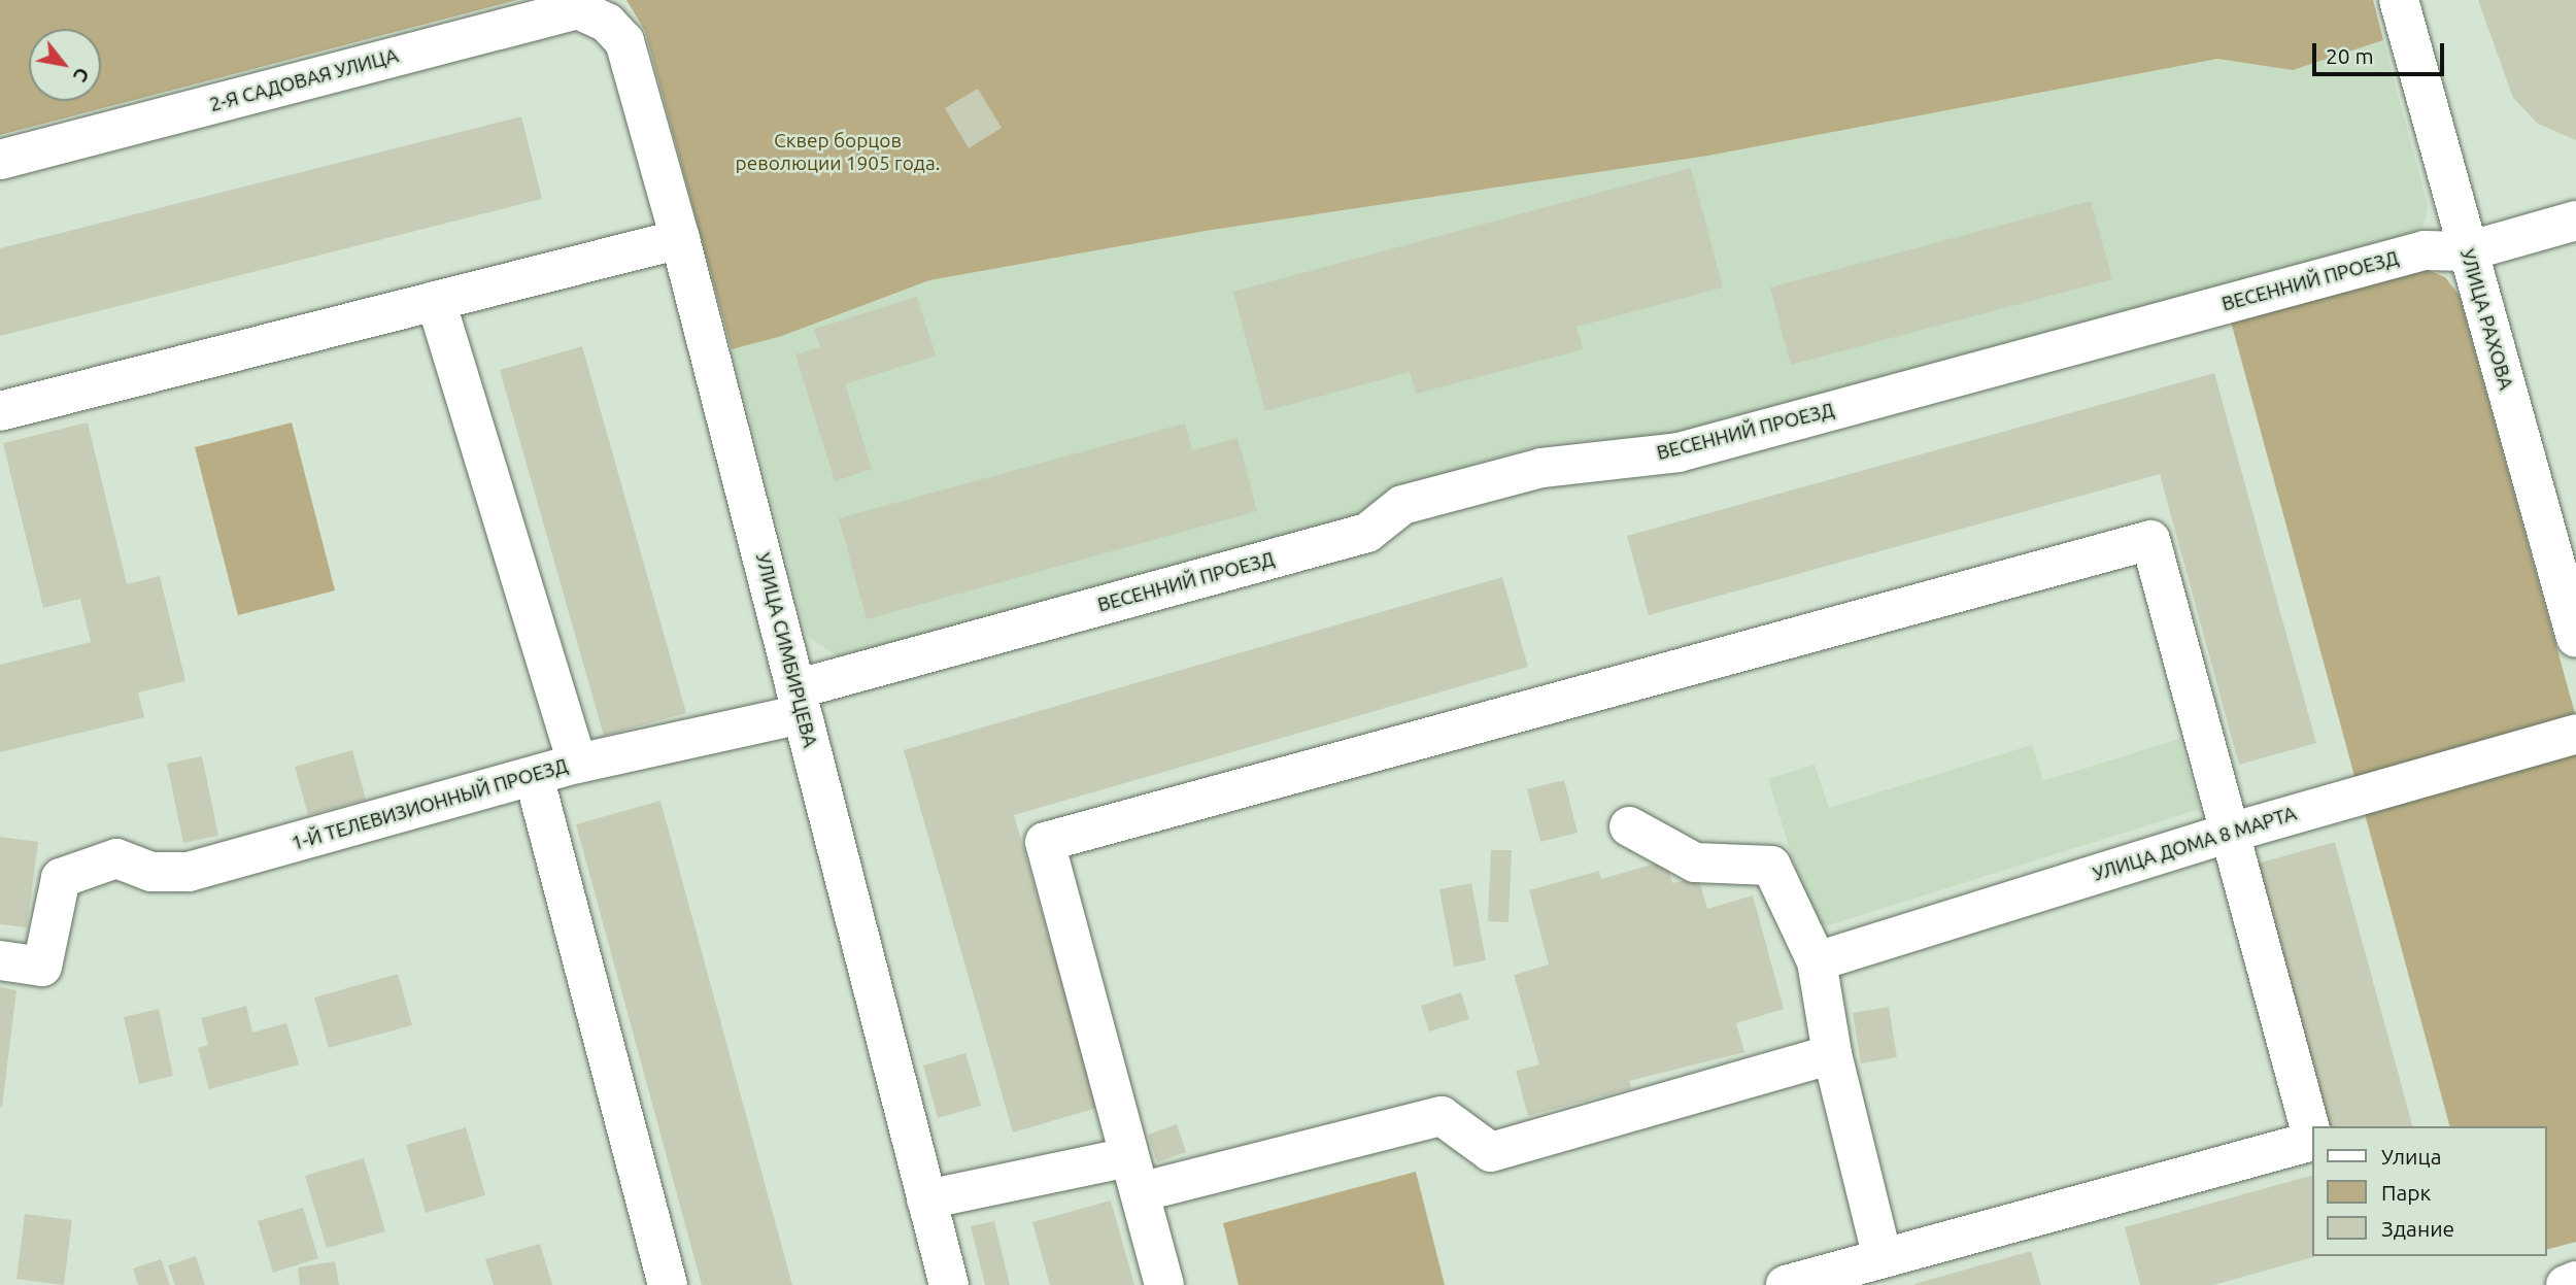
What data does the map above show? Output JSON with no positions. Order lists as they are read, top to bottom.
{
  "streets": {
    "street": [
      "2-Я САДОВАЯ УЛИЦА",
      "ВЕСЕННИЙ ПРОЕЗД",
      "УЛИЦА РАХОВА",
      "УЛИЦА СИМБИРЦЕВА",
      "1-Й ТЕЛЕВИЗИОННЫЙ ПРОЕЗД",
      "УЛИЦА ДОМА 8 МАРТА"
    ]
  },
  "crossings": [
    ["2-Я САДОВАЯ УЛИЦА", "УЛИЦА СИМБИРЦЕВА"],
    ["ВЕСЕННИЙ ПРОЕЗД", "УЛИЦА РАХОВА"],
    ["ВЕСЕННИЙ ПРОЕЗД", "УЛИЦА СИМБИРЦЕВА"],
    ["ВЕСЕННИЙ ПРОЕЗД", "1-Й ТЕЛЕВИЗИОННЫЙ ПРОЕЗД"],
    ["УЛИЦА СИМБИРЦЕВА", "1-Й ТЕЛЕВИЗИОННЫЙ ПРОЕЗД"]
  ],
  "parks": ["Сквер борцов революции 1905 года."],
  "legend": ["Улица", "Парк", "Здание"],
  "scale_bar": "20 m",
  "north": "bottom right"
}
